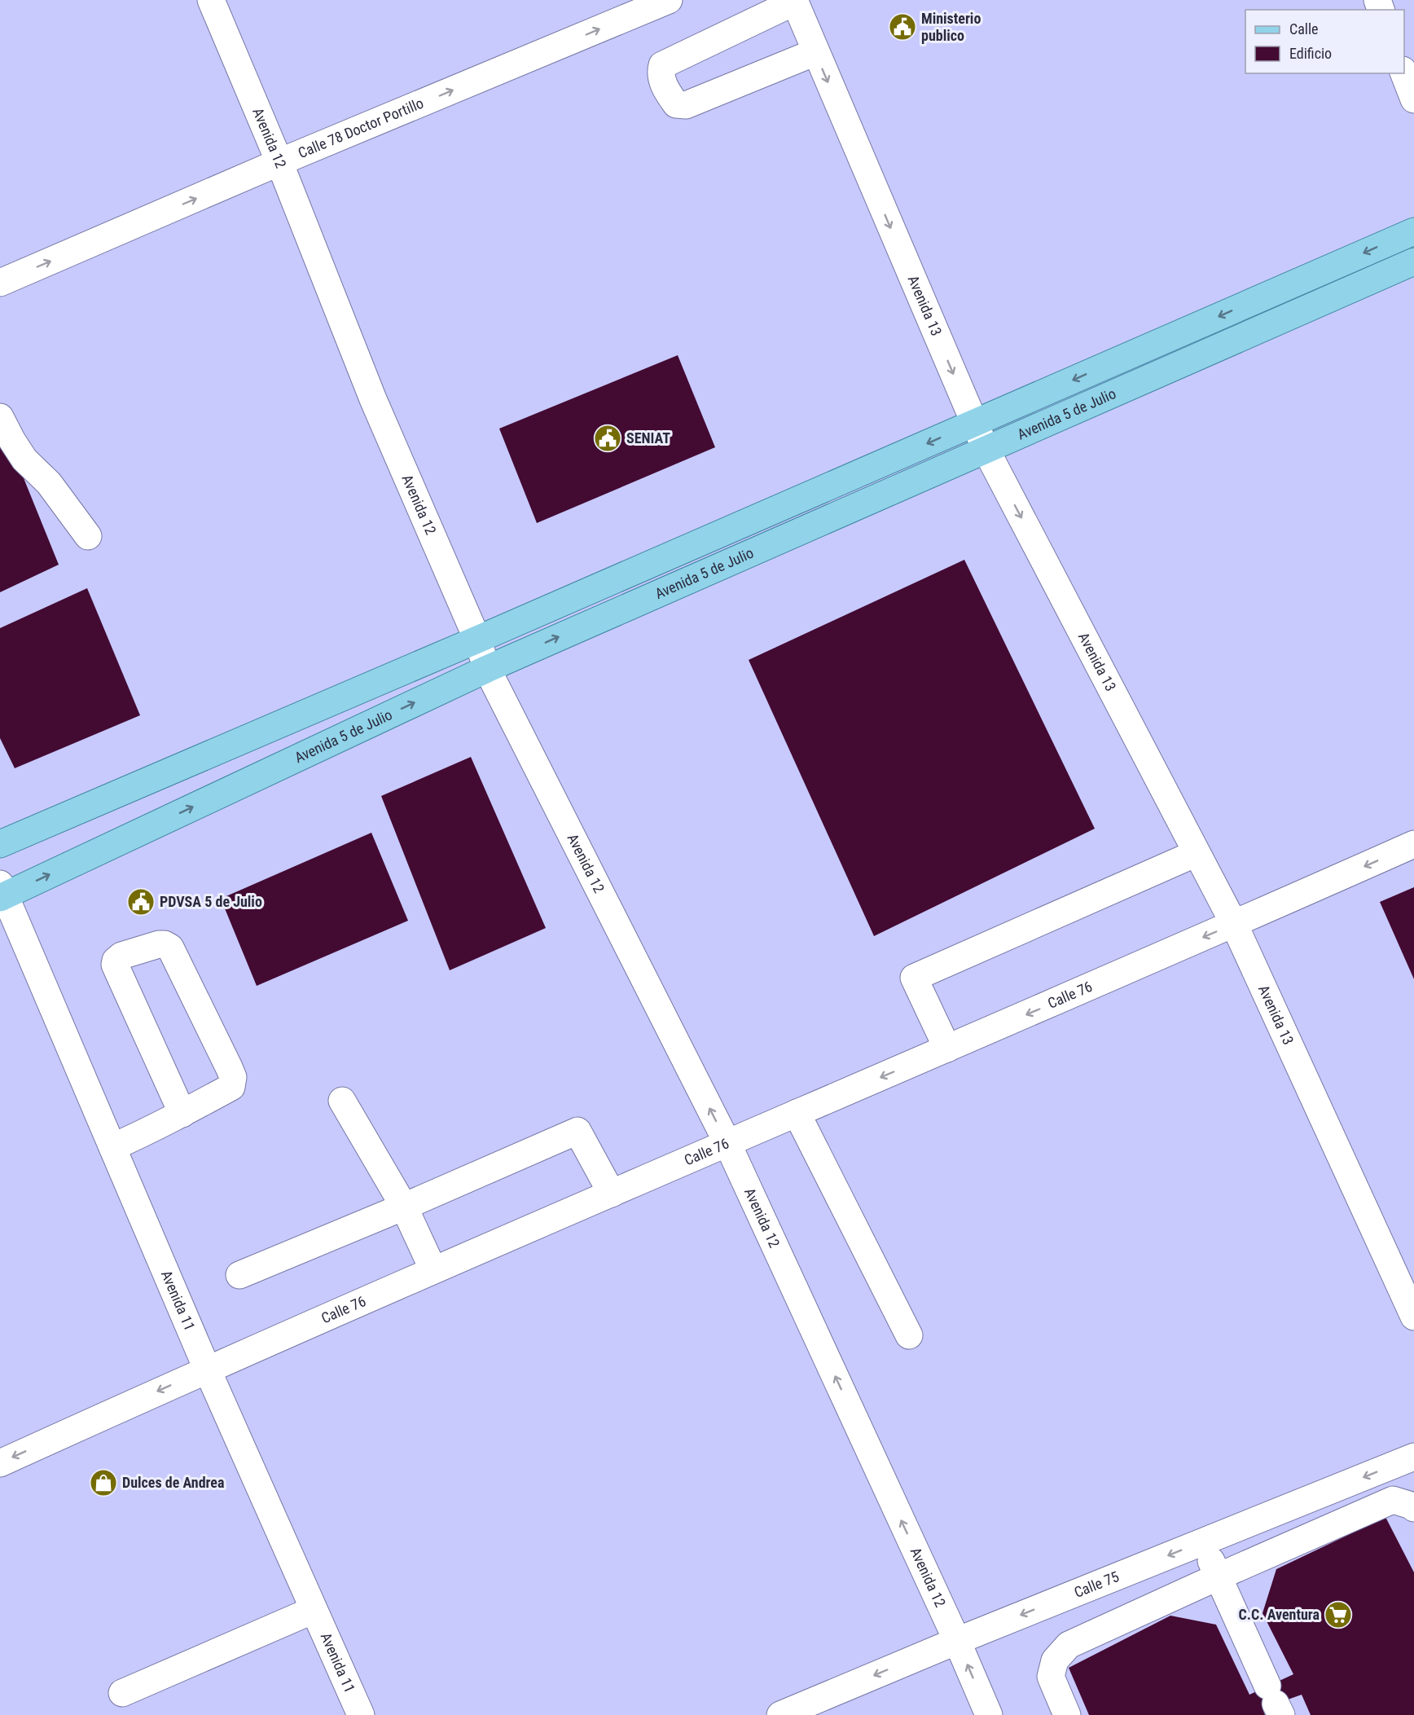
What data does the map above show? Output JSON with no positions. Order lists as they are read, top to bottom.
{
  "streets": {
    "main road": ["Avenida 5 de Julio"],
    "street": [
      "Calle 78 Doctor Portillo",
      "Avenida 12",
      "Avenida 13",
      "Calle 76",
      "Avenida 11",
      "Calle 75"
    ]
  },
  "crossings": [
    ["Calle 78 Doctor Portillo", "Avenida 12"],
    ["Avenida 12", "Avenida 5 de Julio"],
    ["Avenida 12", "Calle 76"],
    ["Avenida 12", "Calle 75"],
    ["Avenida 13", "Avenida 5 de Julio"],
    ["Avenida 13", "Calle 76"],
    ["Avenida 5 de Julio", "Avenida 11"],
    ["Calle 76", "Avenida 11"]
  ],
  "one_way": [
    "Calle 78 Doctor Portillo",
    "Avenida 12",
    "Avenida 13",
    "Calle 76"
  ],
  "places": {
    "public building": ["Ministerio publico", "SENIAT", "PDVSA 5 de Julio"],
    "shop": ["Dulces de Andrea"],
    "supermarket": ["C.C. Aventura"]
  },
  "legend": ["Calle", "Edificio"]
}
